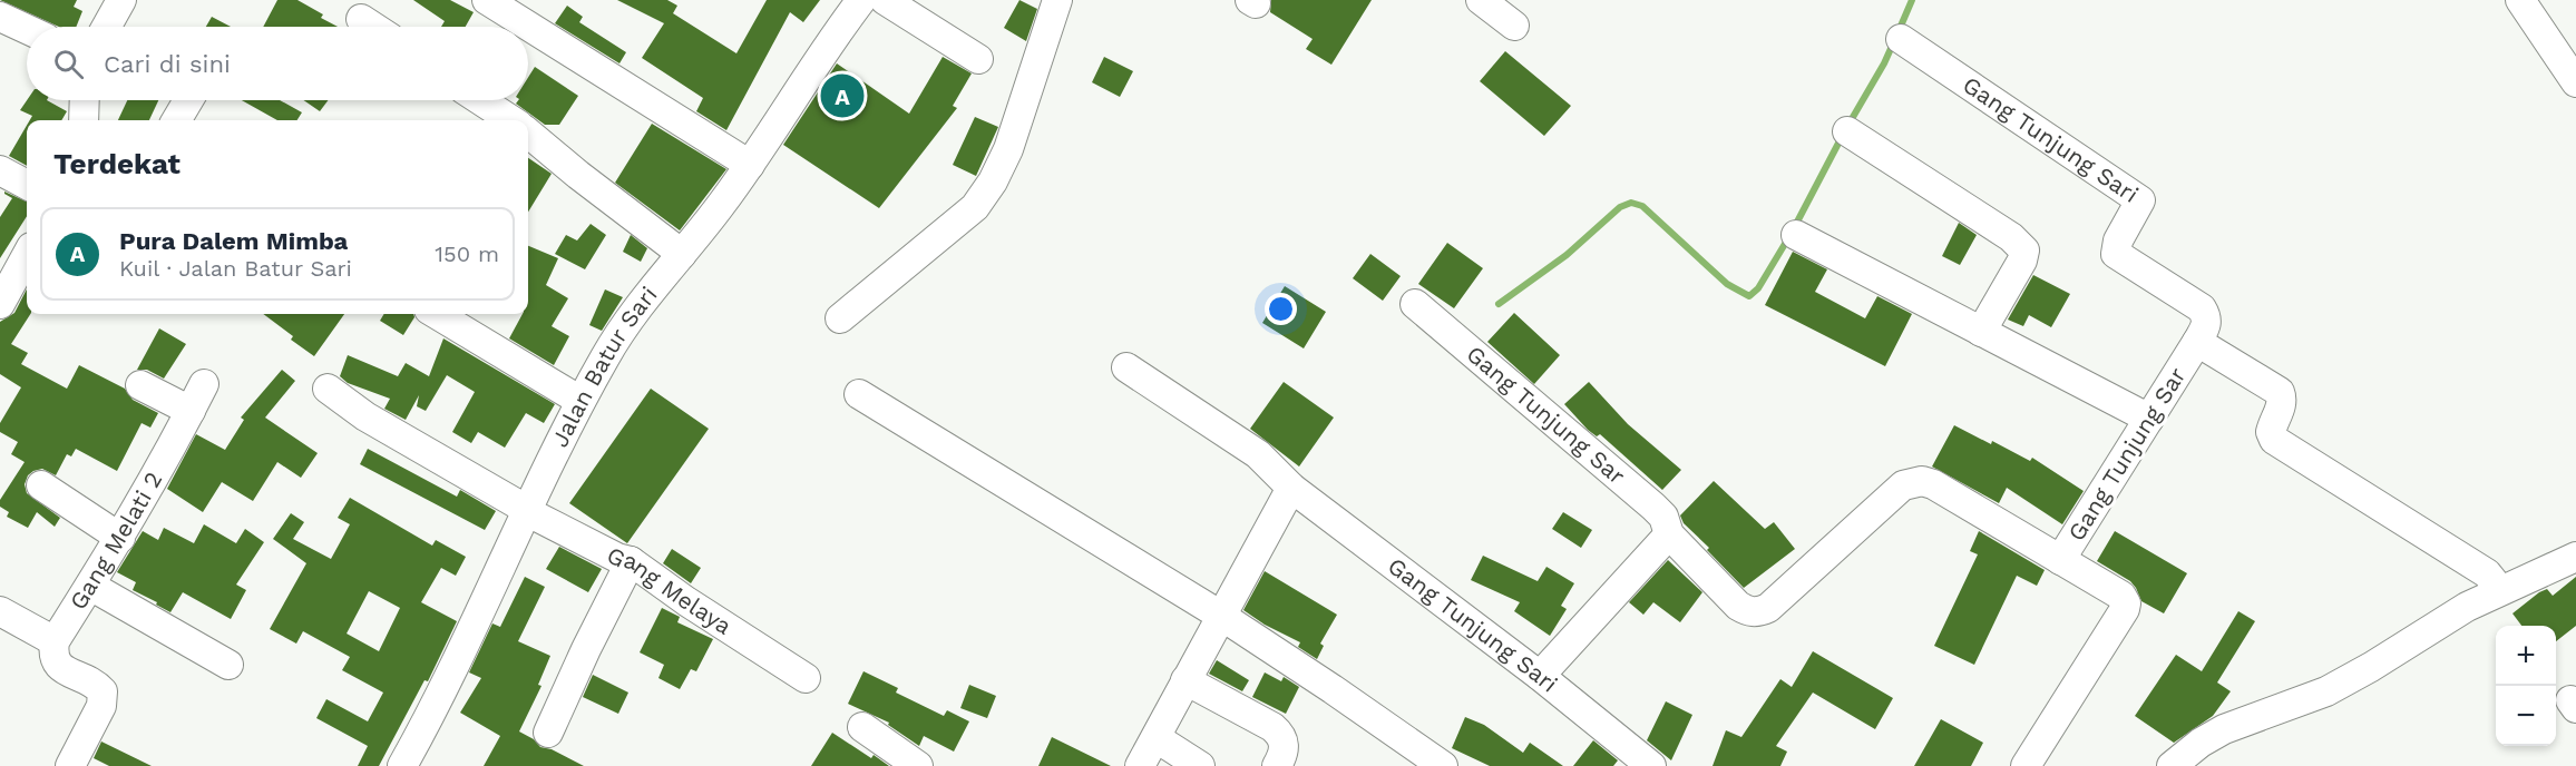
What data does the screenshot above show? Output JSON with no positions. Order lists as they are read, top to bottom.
{
  "streets": {
    "street": [
      "Gang Tunjung Sari",
      "Jalan Batur Sari",
      "Gang Tunjung Sar",
      "Gang Melati 2",
      "Gang Melaya"
    ]
  },
  "crossings": [
    ["Gang Tunjung Sari", "Gang Tunjung Sar"],
    ["Jalan Batur Sari", "Gang Melaya"]
  ],
  "page": {
    "search": "Cari di sini",
    "pins": "A",
    "heading": "Terdekat",
    "list": [
      {
        "mark": "A",
        "name": "Pura Dalem Mimba",
        "note": "Kuil · Jalan Batur Sari",
        "value": "150 m"
      }
    ],
    "map_buttons": ["+", "−"]
  }
}
